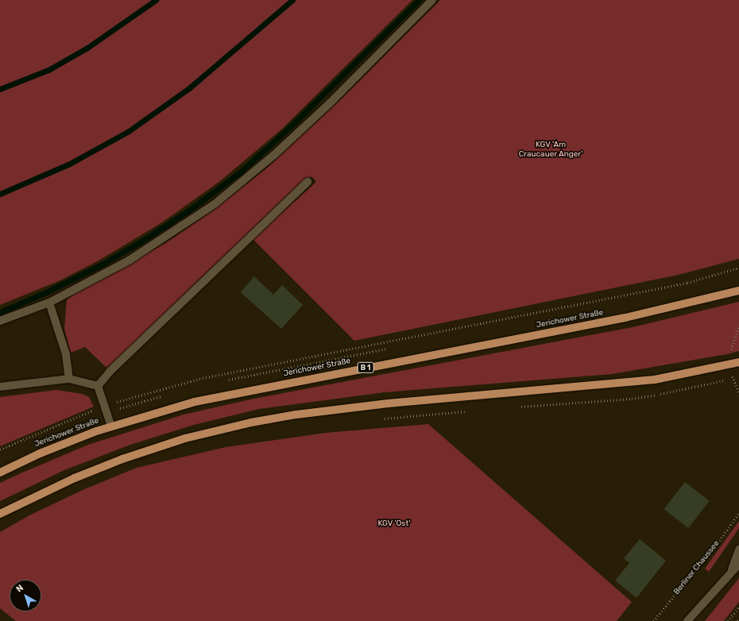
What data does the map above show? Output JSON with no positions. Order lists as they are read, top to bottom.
{
  "streets": {
    "main road": ["Jerichower Straße", "B 1"],
    "path": ["Berliner Chaussee"]
  },
  "parks": ["KGV 'Am Craucauer Anger'", "KGV 'Ost'"],
  "north": "top left"
}
